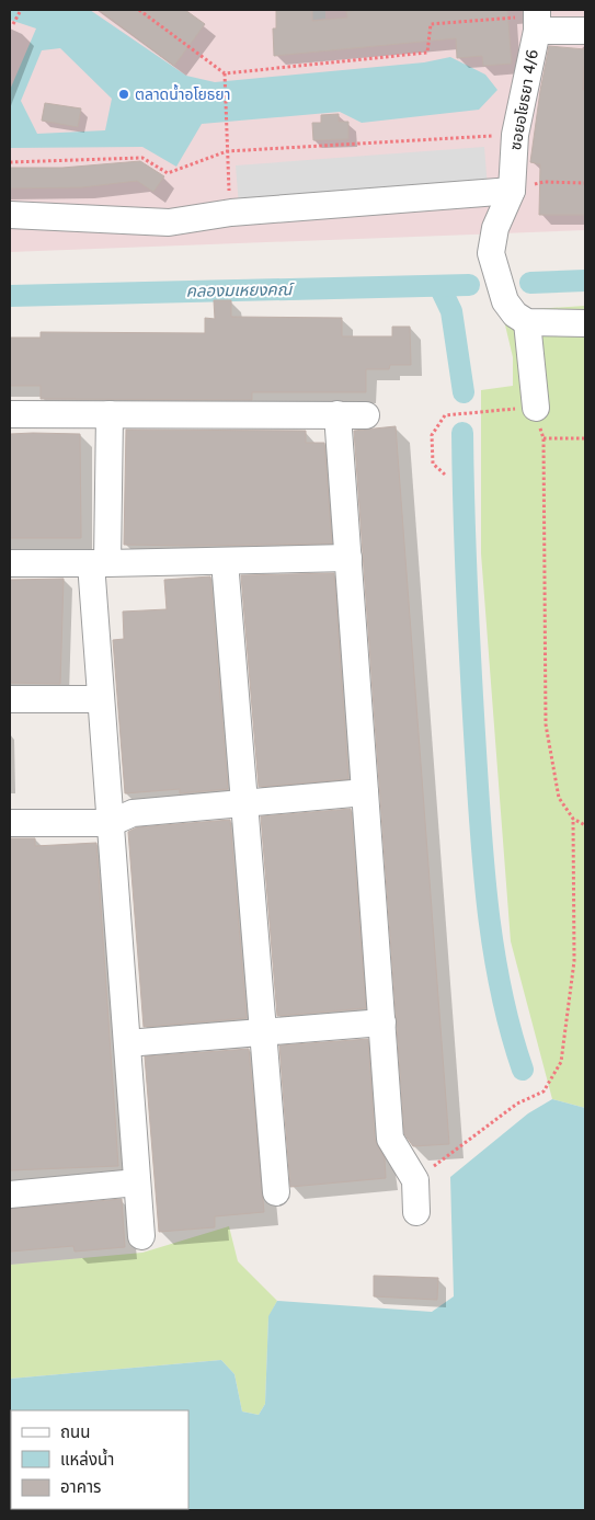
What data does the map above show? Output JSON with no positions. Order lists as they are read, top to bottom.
{
  "streets": {
    "street": ["ซอยอโยธยา 4/6"]
  },
  "water": ["คลองมเหยงคณ์"],
  "places": ["ตลาดน้ำอโยธยา"],
  "legend": ["ถนน", "แหล่งน้ำ", "อาคาร"]
}
